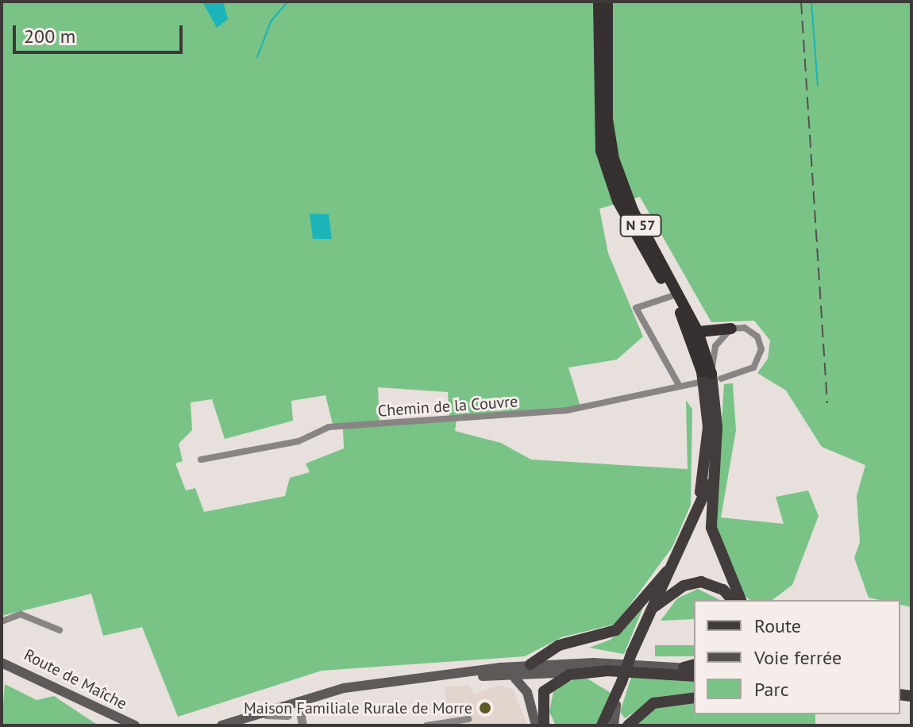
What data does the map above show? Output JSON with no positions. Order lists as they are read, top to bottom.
{
  "streets": {
    "highway": ["N 57"],
    "main road": ["Route de Maîche"],
    "street": ["Chemin de la Couvre"]
  },
  "crossings": [
    ["N 57", "Chemin de la Couvre"]
  ],
  "places": ["Maison Familiale Rurale de Morre"],
  "legend": ["Route", "Voie ferrée", "Parc"],
  "scale_bar": "200 m"
}
